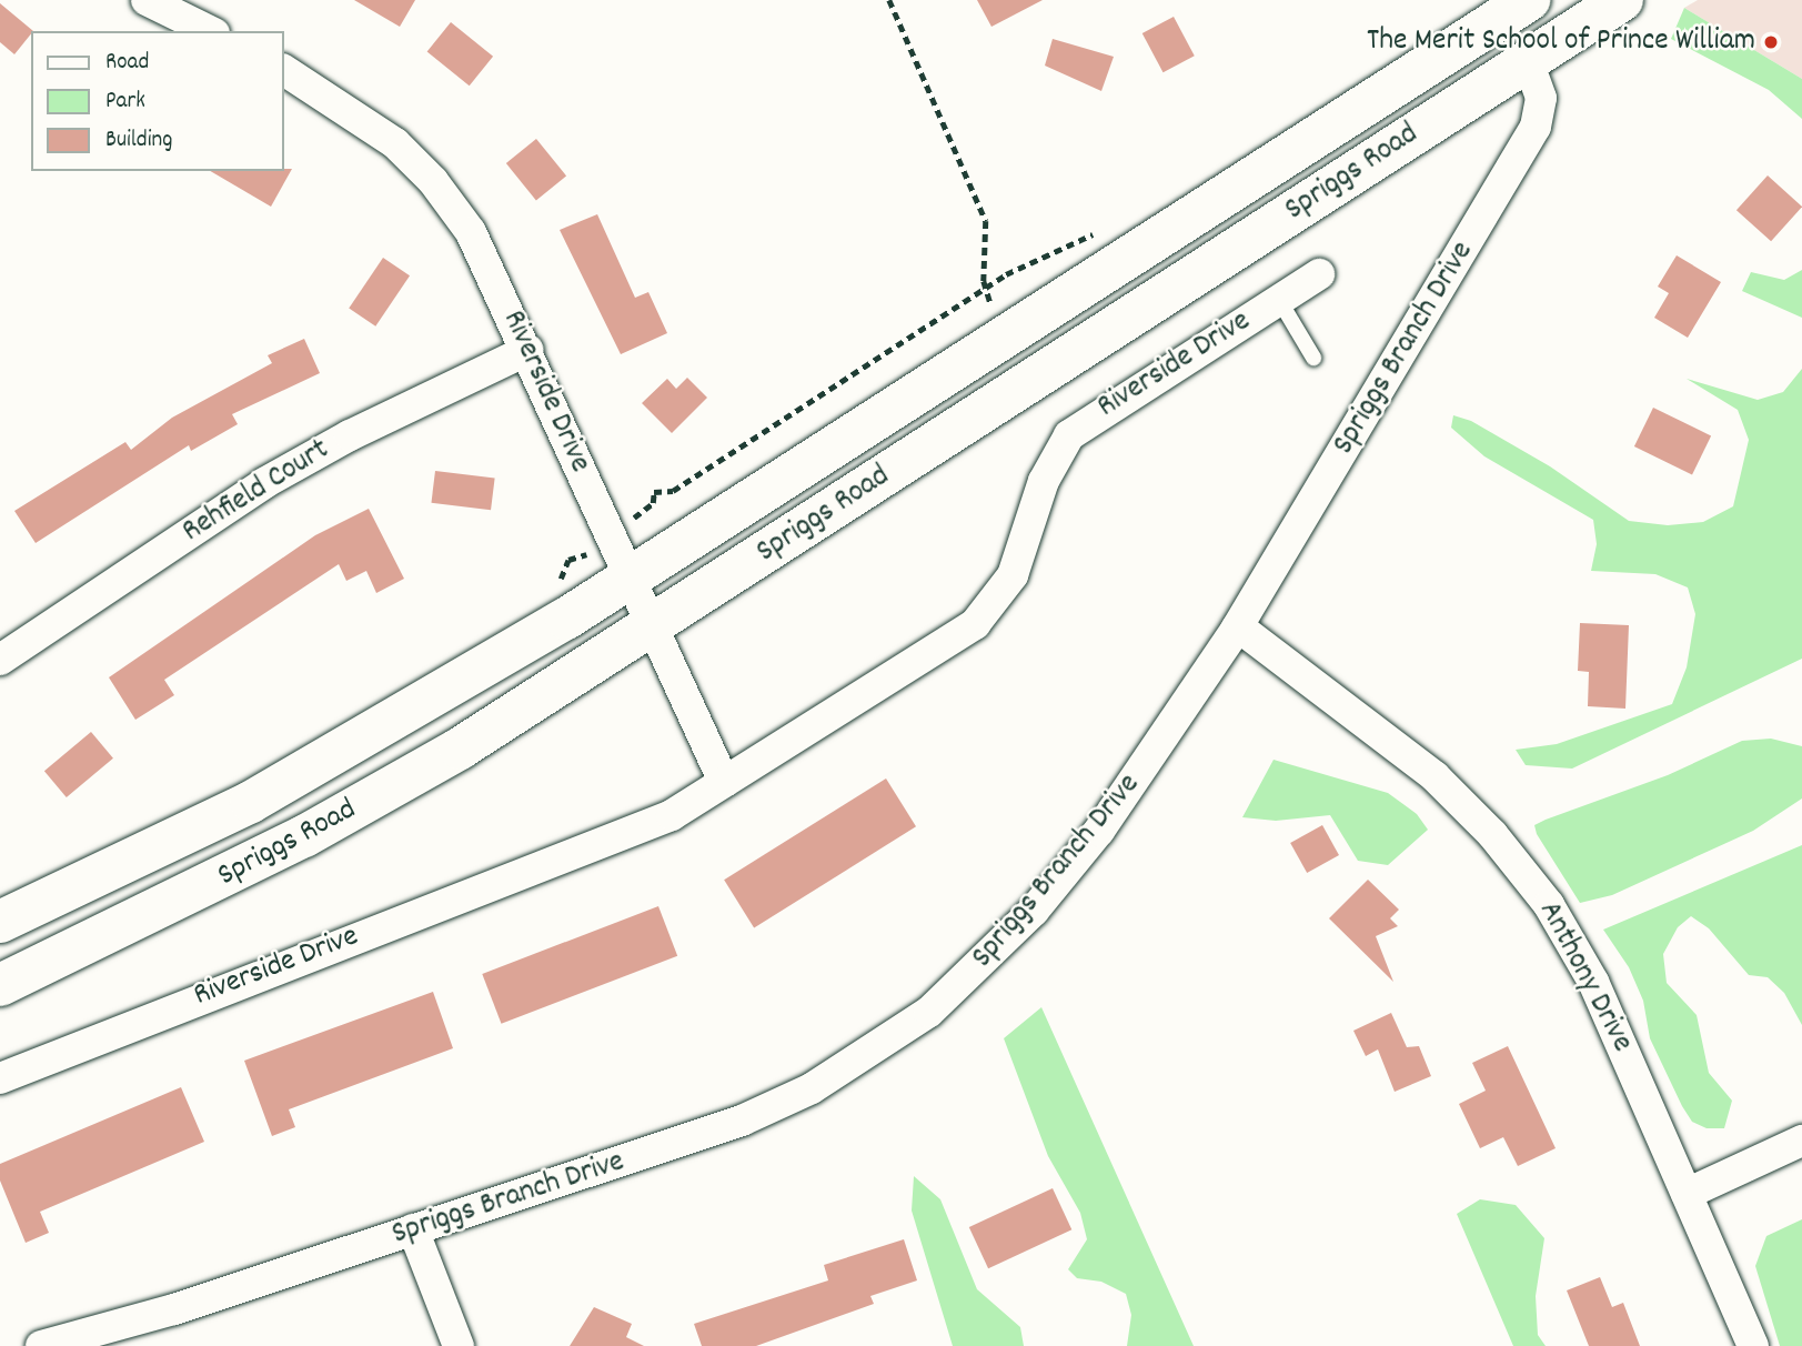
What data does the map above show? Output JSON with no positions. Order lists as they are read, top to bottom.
{
  "streets": {
    "main road": ["Spriggs Road"],
    "street": [
      "Spriggs Branch Drive",
      "Riverside Drive",
      "Rehfield Court",
      "Anthony Drive"
    ]
  },
  "crossings": [
    ["Spriggs Road", "Spriggs Branch Drive"],
    ["Spriggs Road", "Riverside Drive"],
    ["Spriggs Branch Drive", "Anthony Drive"],
    ["Riverside Drive", "Rehfield Court"]
  ],
  "places": ["The Merit School of Prince William"],
  "legend": ["Road", "Park", "Building"]
}
